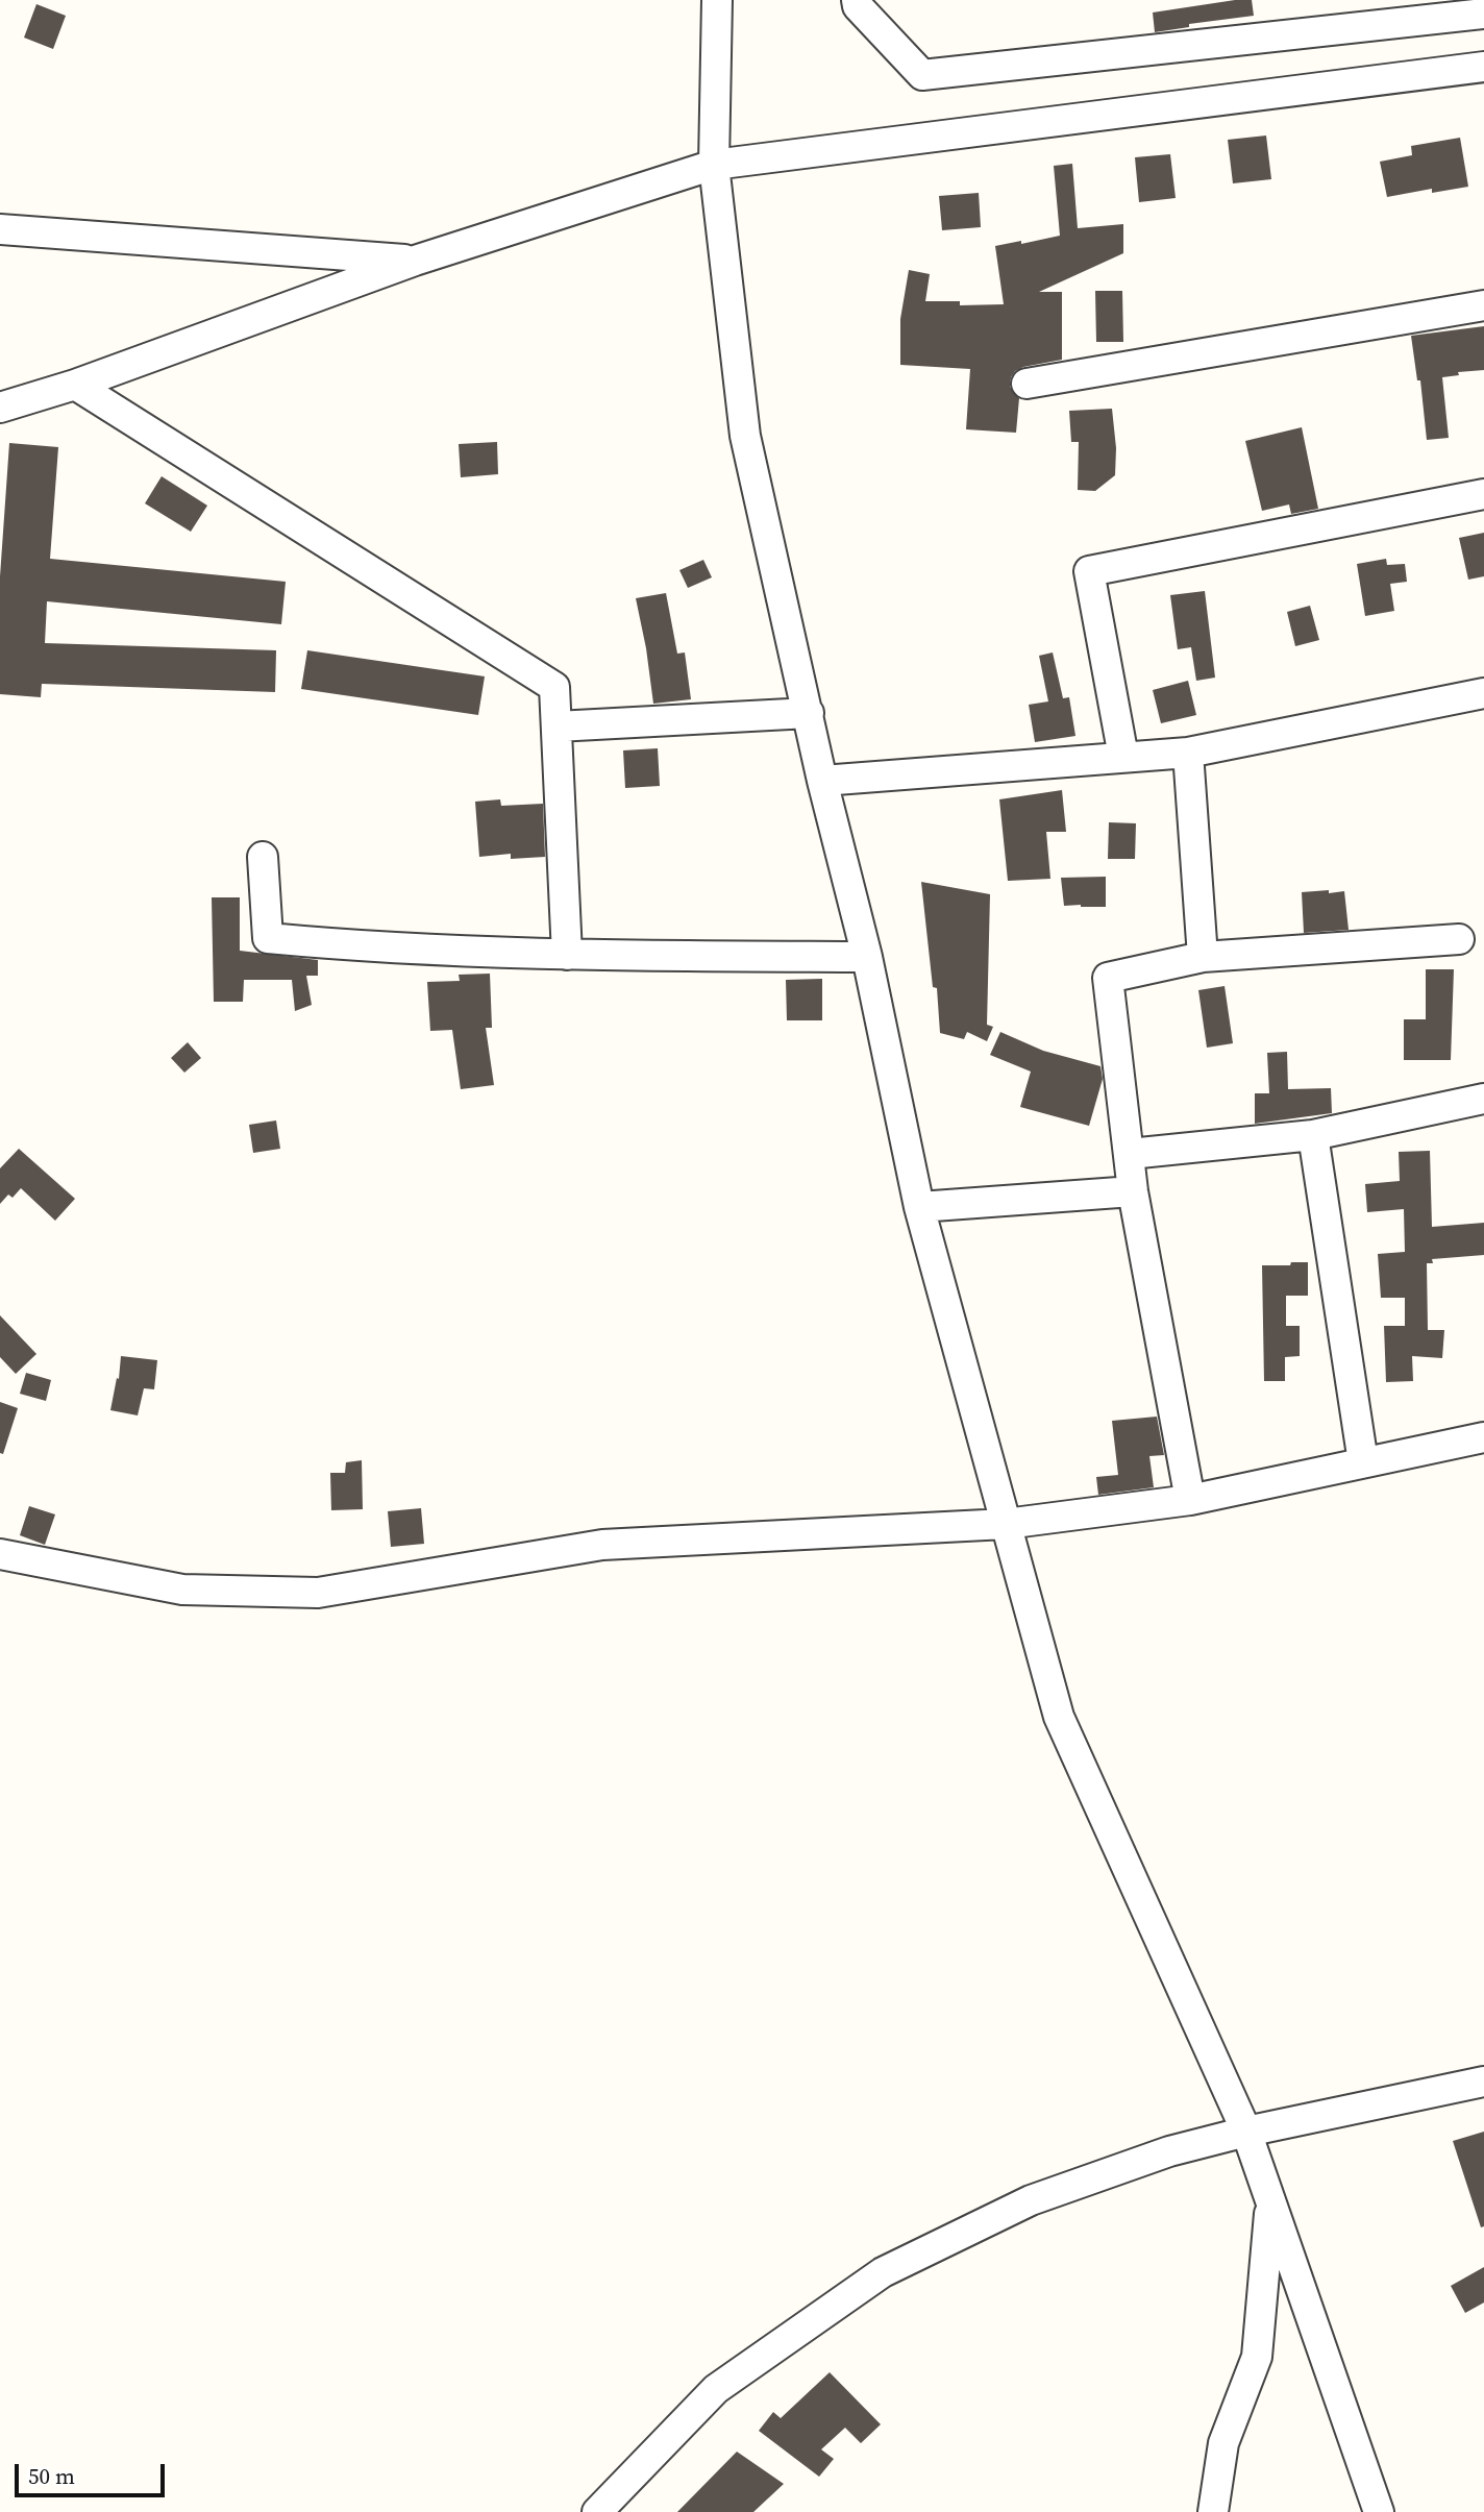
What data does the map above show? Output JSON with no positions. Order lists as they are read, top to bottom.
{
  "scale_bar": "50 m"
}
